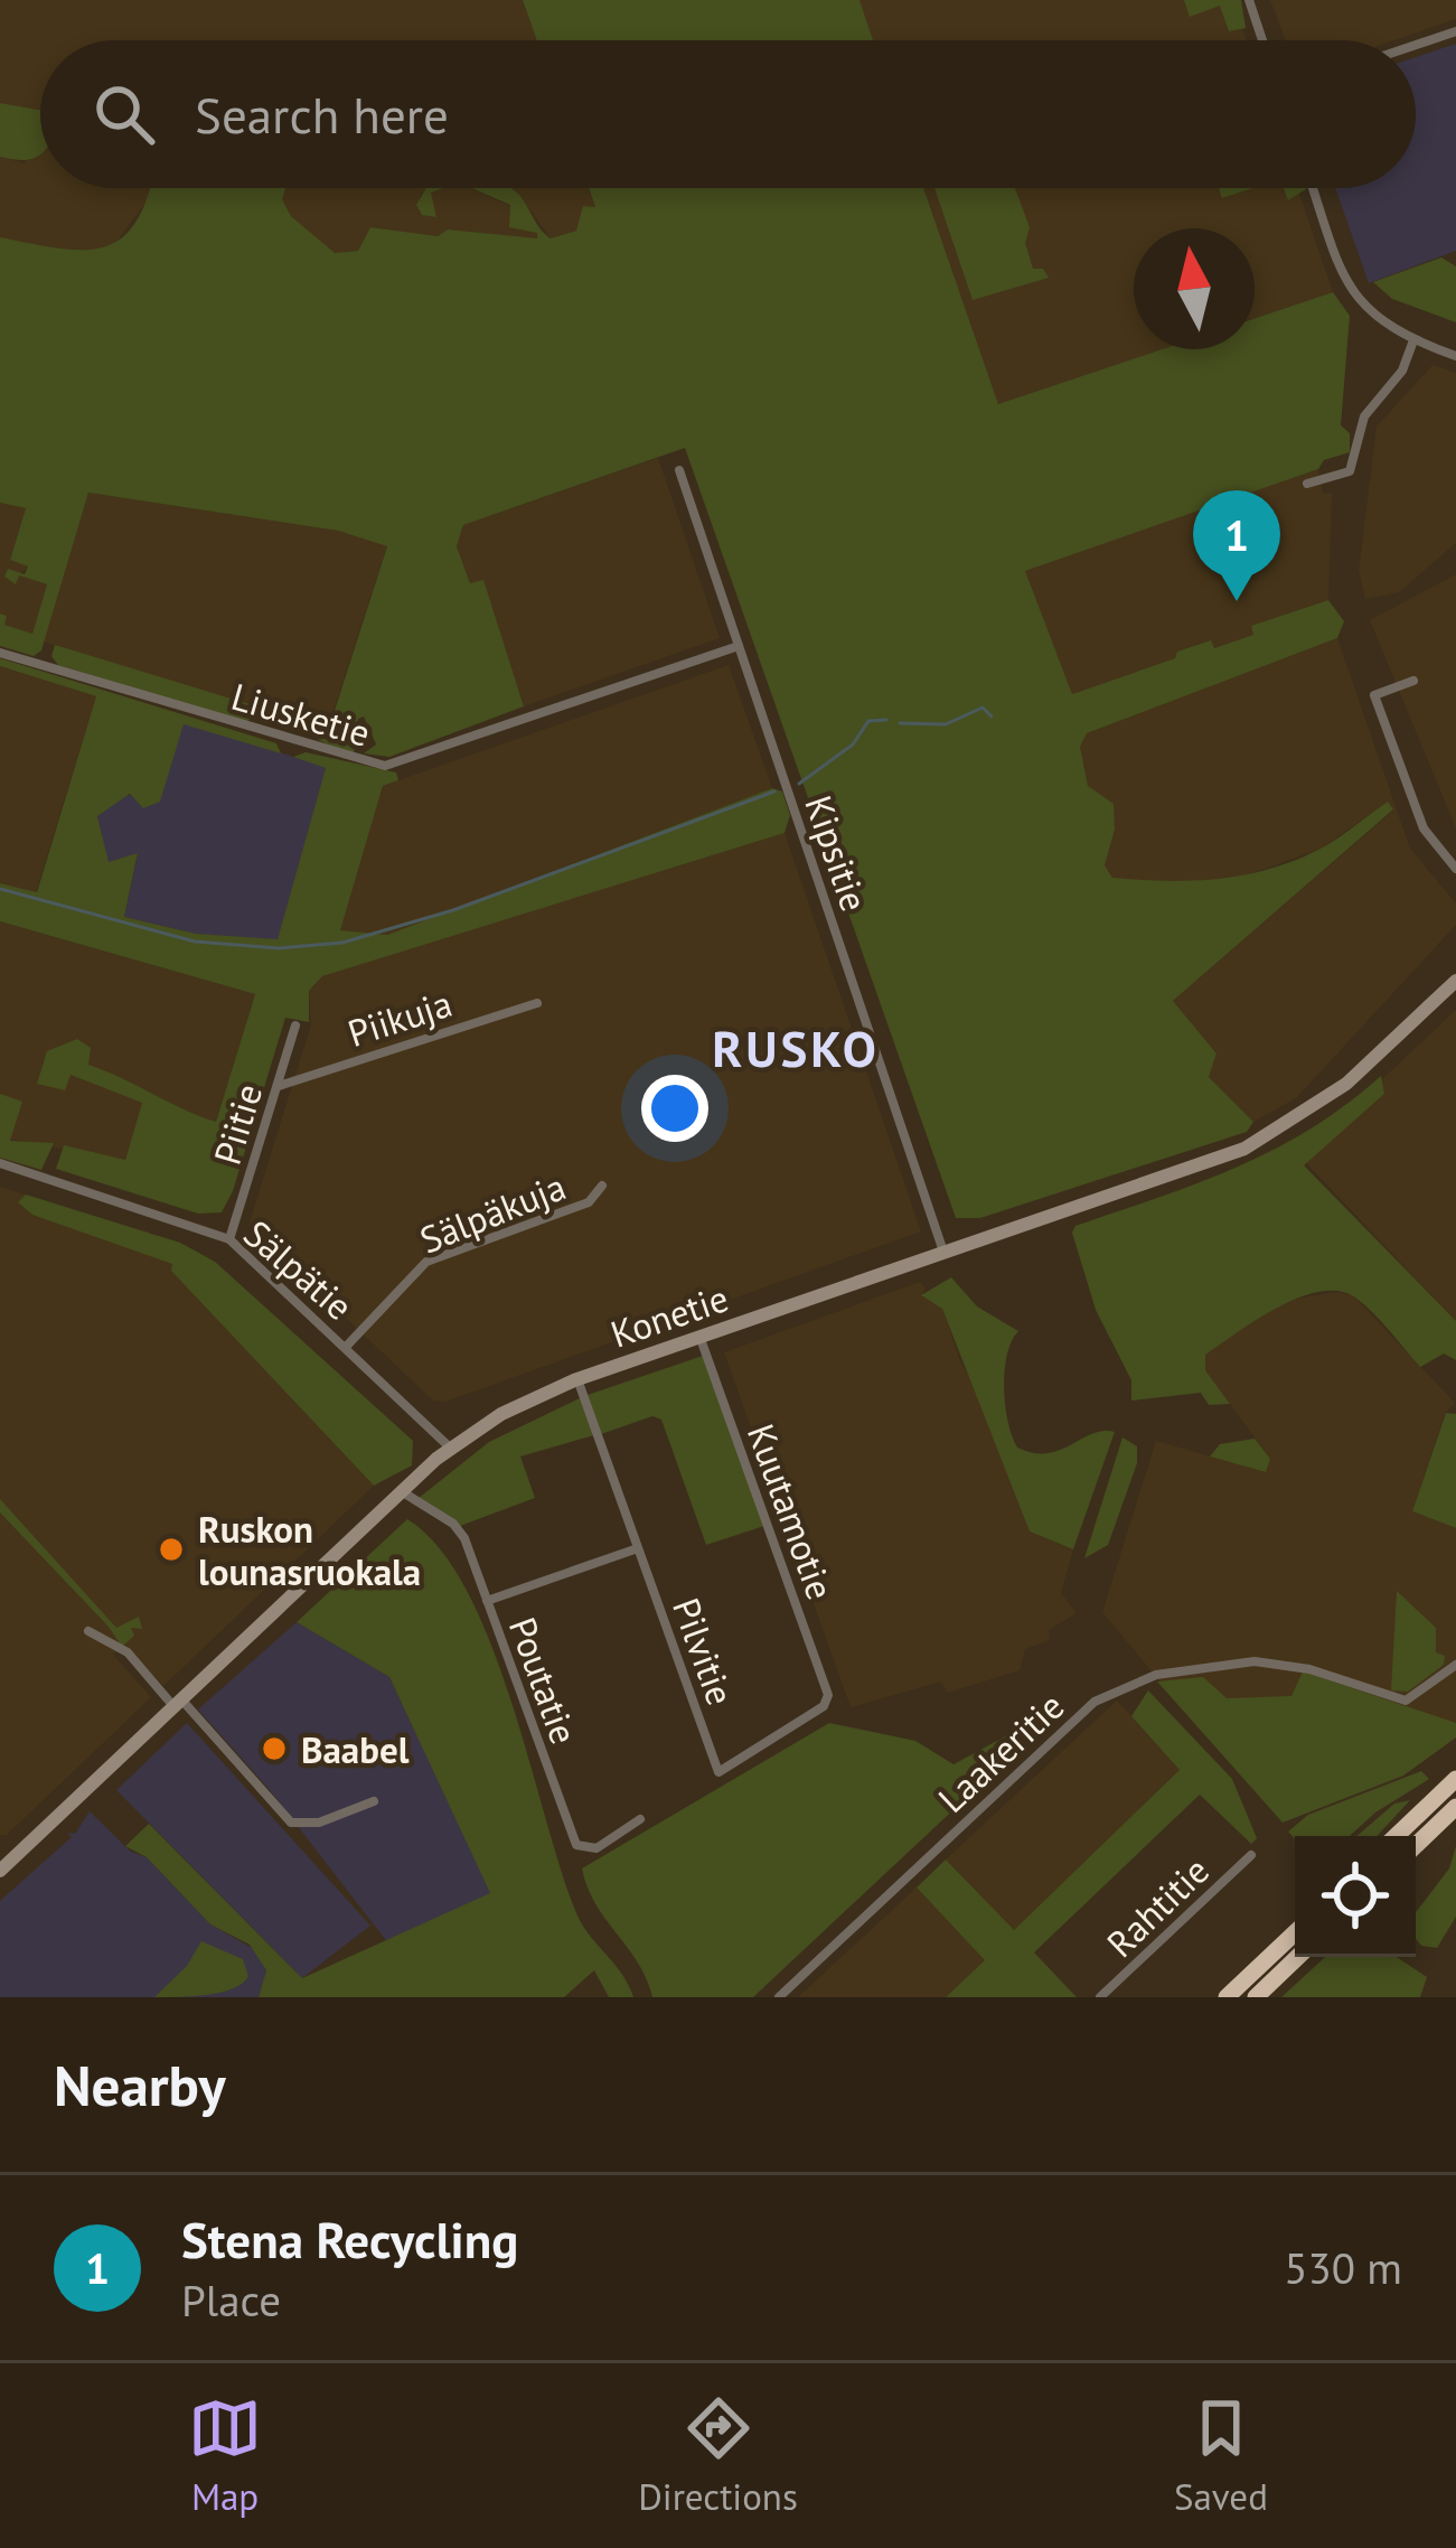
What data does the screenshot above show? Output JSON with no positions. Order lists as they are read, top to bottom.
{
  "streets": {
    "street": [
      "Liusketie",
      "Kipsitie",
      "Piikuja",
      "Piitie",
      "Sälpäkuja",
      "Sälpätie",
      "Konetie",
      "Kuutamotie",
      "Pilvitie",
      "Poutatie",
      "Laakeritie",
      "Rahtitie"
    ]
  },
  "crossings": [
    ["Liusketie", "Kipsitie"],
    ["Kipsitie", "Konetie"],
    ["Piikuja", "Piitie"],
    ["Piitie", "Sälpätie"],
    ["Sälpäkuja", "Sälpätie"],
    ["Sälpätie", "Konetie"],
    ["Konetie", "Kuutamotie"],
    ["Konetie", "Pilvitie"],
    ["Konetie", "Poutatie"],
    ["Kuutamotie", "Pilvitie"]
  ],
  "districts": ["RUSKO"],
  "places": ["Ruskon lounasruokala", "Baabel"],
  "north": "top",
  "page": {
    "search": "Search here",
    "pins": "1",
    "heading": "Nearby",
    "list": [
      {
        "mark": "1",
        "name": "Stena Recycling",
        "note": "Place",
        "value": "530 m"
      }
    ],
    "nav": ["Map", "Directions", "Saved"]
  }
}
